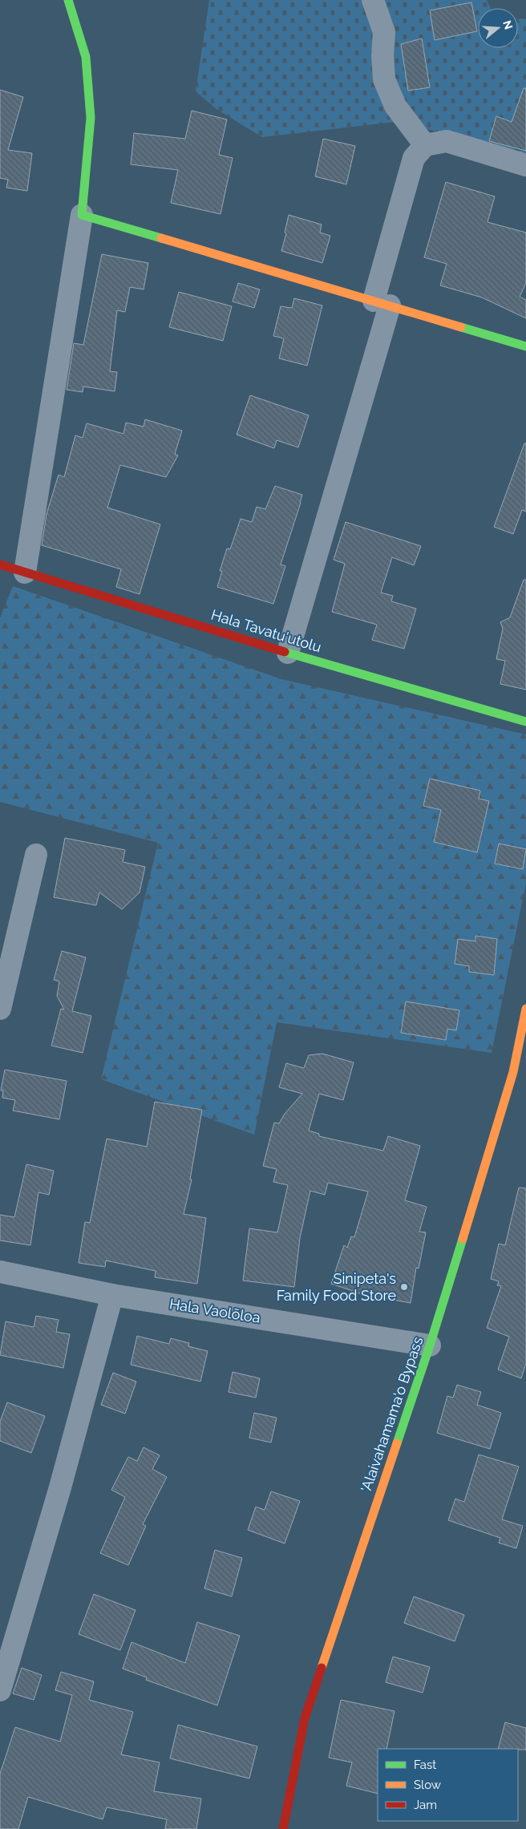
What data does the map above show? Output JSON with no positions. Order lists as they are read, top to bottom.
{
  "streets": {
    "street": ["Hala Tavatu'utolu", "Hala Vaolōloa", "'Alaivahamama'o Bypass"]
  },
  "crossings": [
    ["Hala Vaolōloa", "'Alaivahamama'o Bypass"]
  ],
  "places": ["Sinipeta's Family Food Store"],
  "legend": ["Fast", "Slow", "Jam"],
  "north": "right"
}
